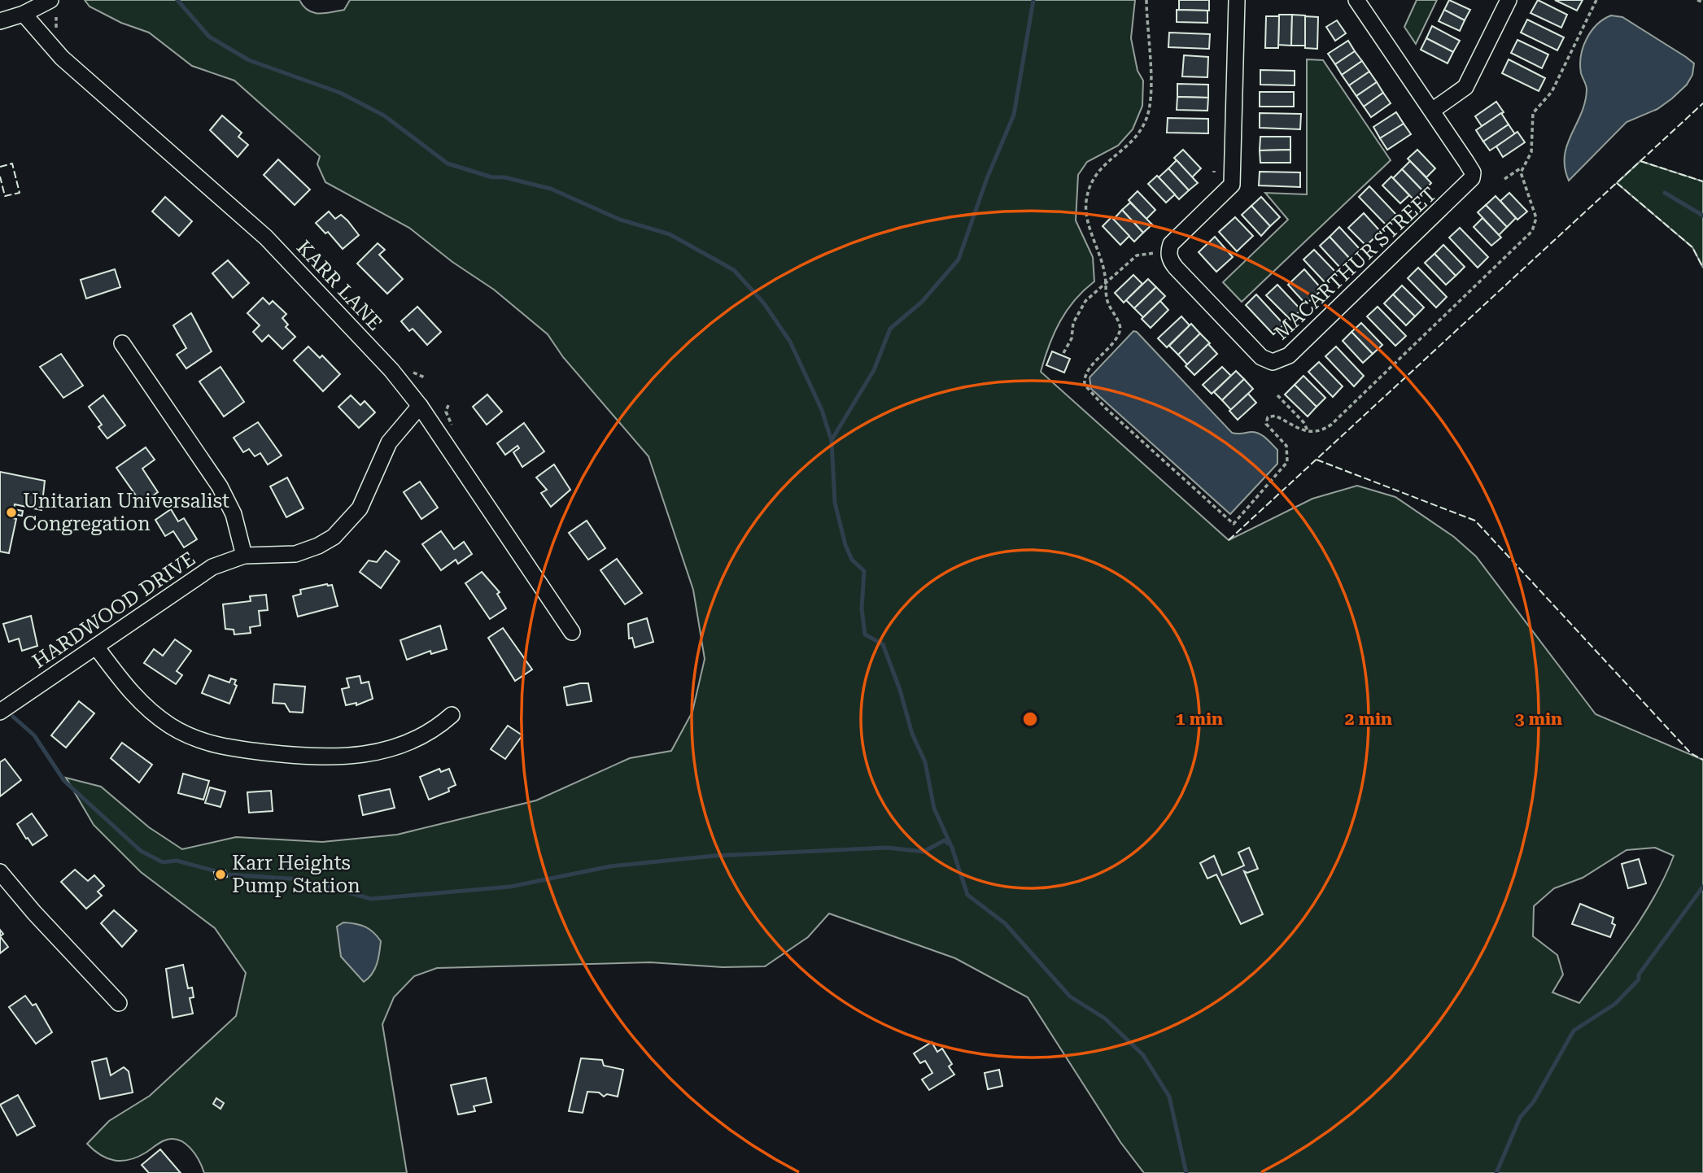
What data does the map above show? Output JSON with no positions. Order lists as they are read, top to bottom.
{
  "streets": {
    "street": ["MACARTHUR STREET", "KARR LANE", "HARDWOOD DRIVE"]
  },
  "crossings": [
    ["KARR LANE", "HARDWOOD DRIVE"]
  ],
  "places": ["Unitarian Universalist Congregation", "Karr Heights Pump Station"],
  "rings": ["1 min", "2 min", "3 min"]
}
